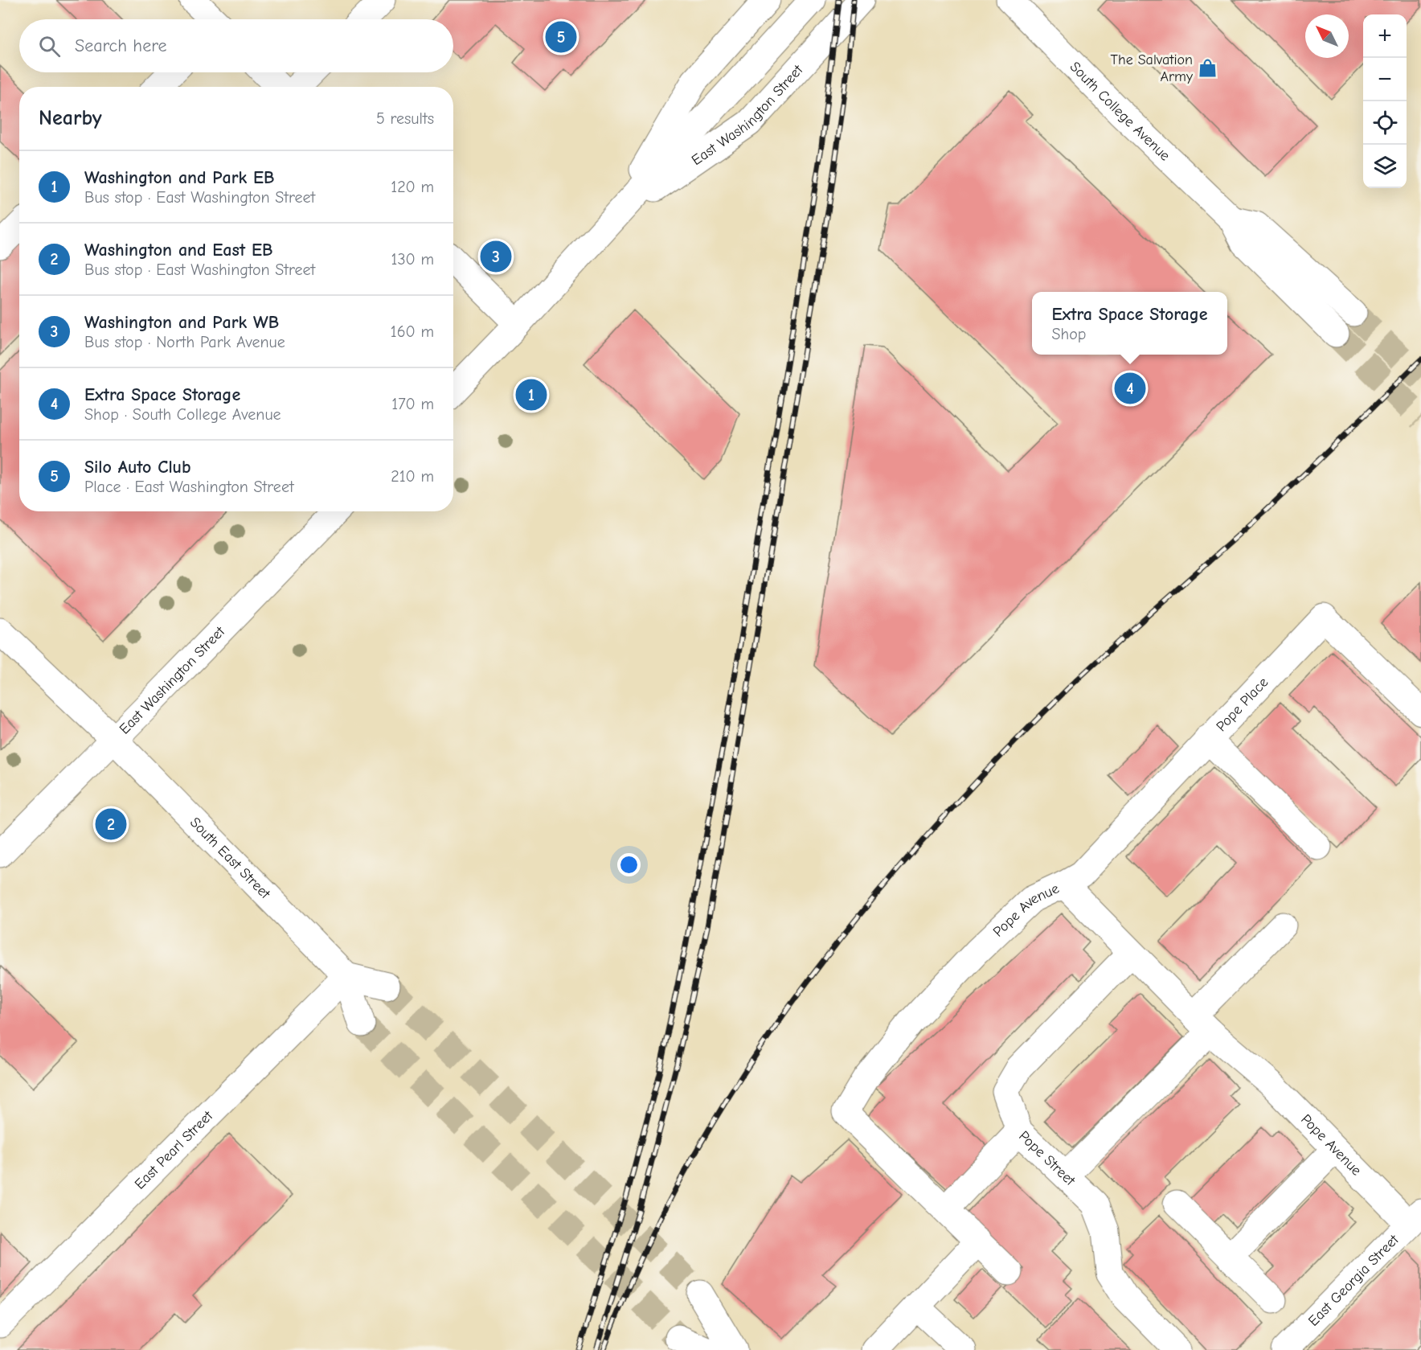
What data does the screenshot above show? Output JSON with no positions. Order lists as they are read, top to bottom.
{
  "streets": {
    "main road": [
      "South College Avenue",
      "East Washington Street",
      "Pope Place",
      "South East Street",
      "Pope Avenue",
      "East Pearl Street",
      "Pope Street",
      "East Georgia Street"
    ]
  },
  "crossings": [
    ["East Washington Street", "South East Street"],
    ["Pope Place", "Pope Avenue"],
    ["South East Street", "East Pearl Street"],
    ["Pope Avenue", "Pope Street"],
    ["Pope Avenue", "East Georgia Street"]
  ],
  "places": {
    "shop": ["The Salvation Army"]
  },
  "north": "top left",
  "page": {
    "map_buttons": ["+", "−"],
    "pins": [
      "5",
      "3",
      "4",
      "1",
      "2"
    ],
    "search": "Search here",
    "heading": ["Nearby", "5 results"],
    "list": [
      {
        "mark": "1",
        "name": "Washington and Park EB",
        "note": "Bus stop · East Washington Street",
        "value": "120 m"
      },
      {
        "mark": "2",
        "name": "Washington and East EB",
        "note": "Bus stop · East Washington Street",
        "value": "130 m"
      },
      {
        "mark": "3",
        "name": "Washington and Park WB",
        "note": "Bus stop · North Park Avenue",
        "value": "160 m"
      },
      {
        "mark": "4",
        "name": "Extra Space Storage",
        "note": "Shop · South College Avenue",
        "value": "170 m"
      },
      {
        "mark": "5",
        "name": "Silo Auto Club",
        "note": "Place · East Washington Street",
        "value": "210 m"
      }
    ],
    "popup": ["Extra Space Storage", "Shop"]
  }
}
